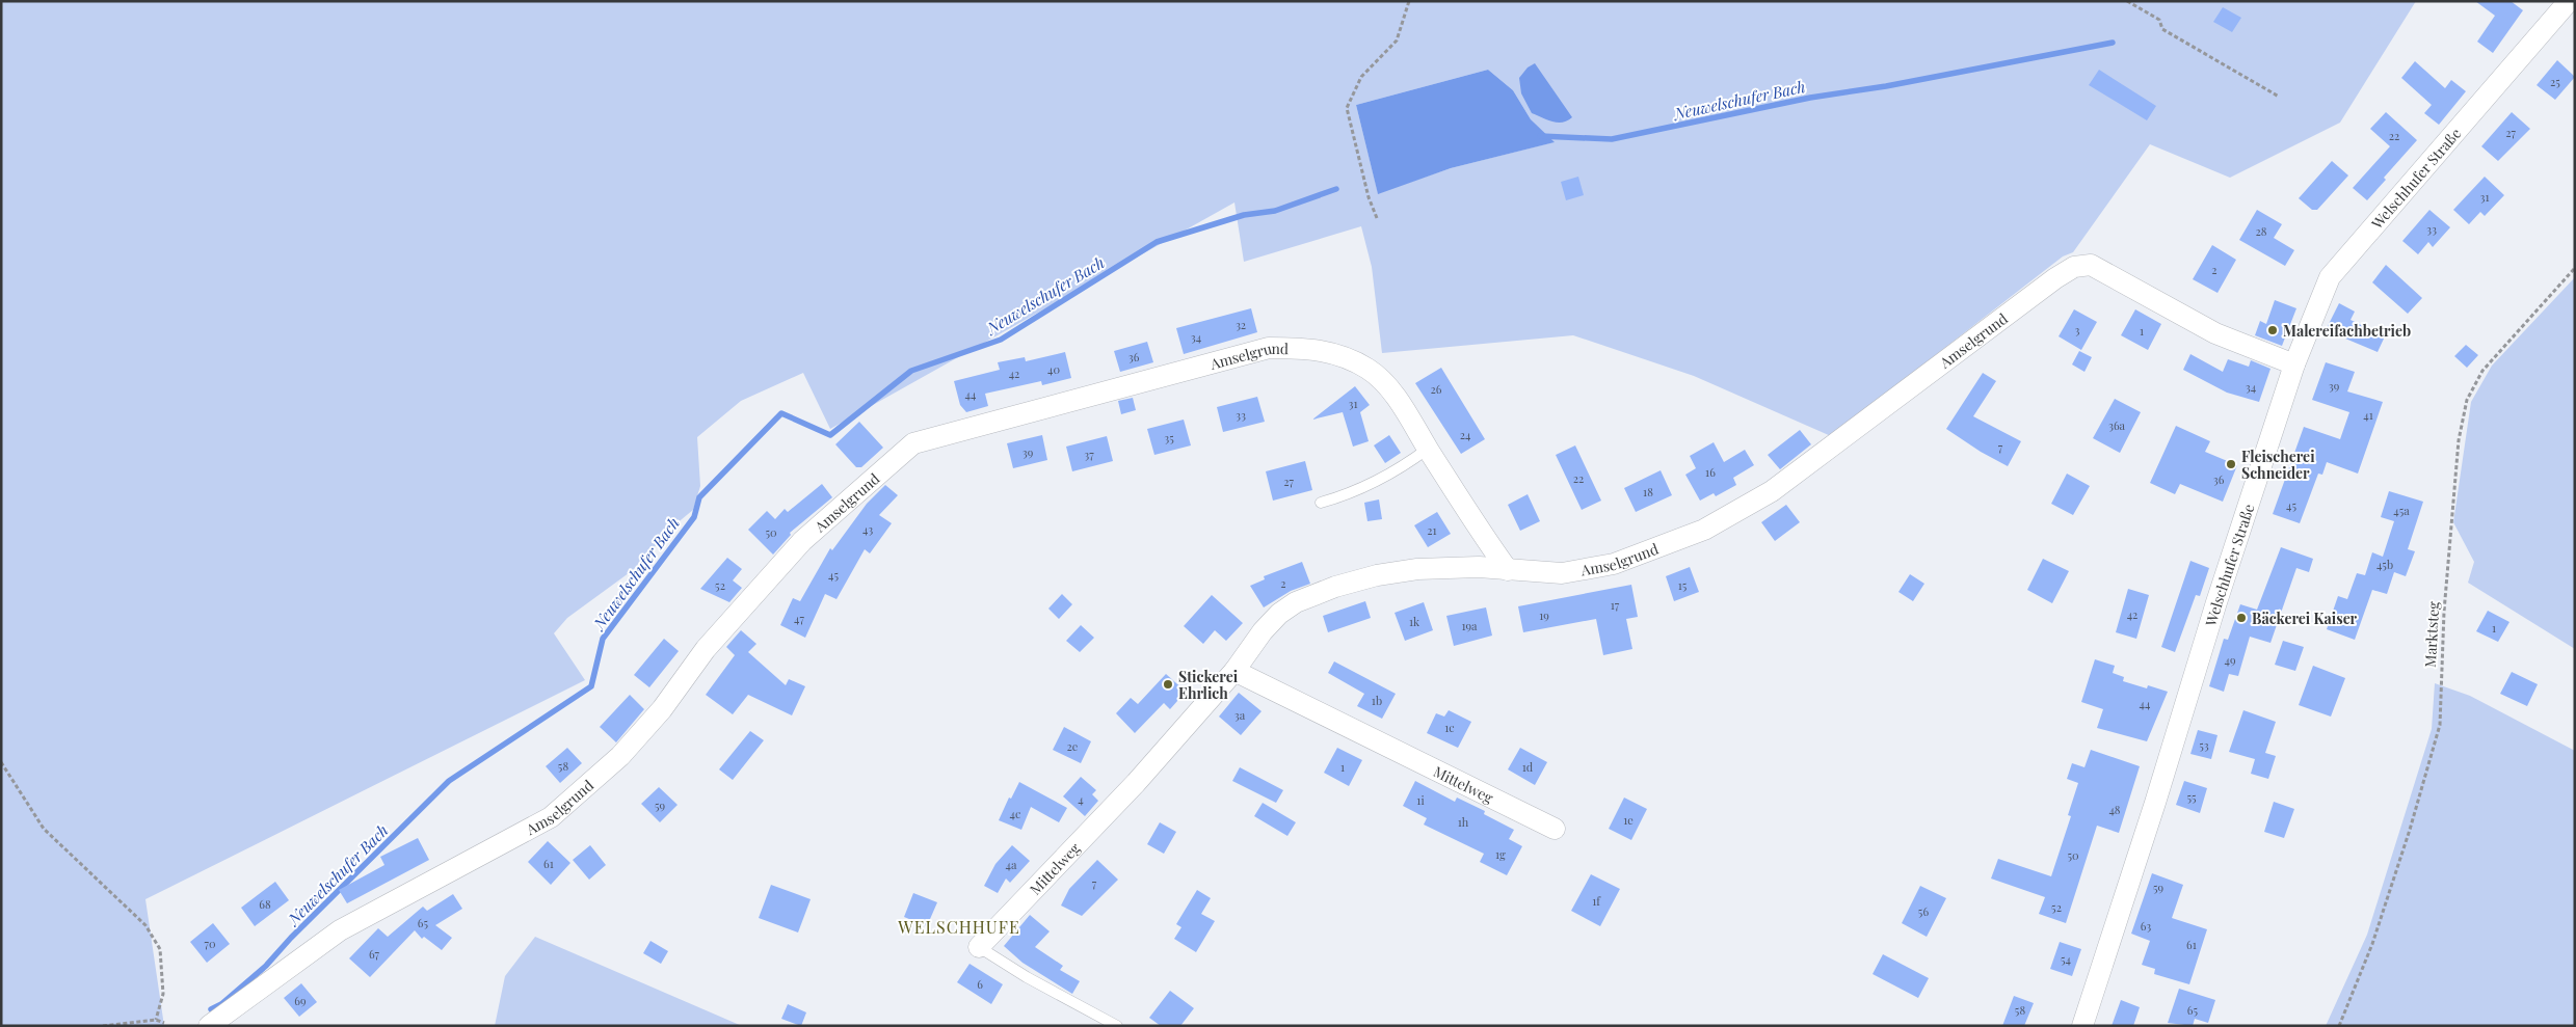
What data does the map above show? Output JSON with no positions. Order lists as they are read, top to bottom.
{
  "streets": {
    "street": ["Welschhufer Straße", "Amselgrund", "Mittelweg"],
    "path": ["Marktsteg"]
  },
  "crossings": [
    ["Welschhufer Straße", "Amselgrund"],
    ["Amselgrund", "Mittelweg"]
  ],
  "districts": ["WELSCHHUFE"],
  "water": ["Neuwelschufer Bach"],
  "places": [
    "Malereifachbetrieb",
    "Fleischerei Schneider",
    "Bäckerei Kaiser",
    "Stickerei Ehrlich"
  ],
  "house_numbers": [
    "25",
    "27",
    "22",
    "31",
    "33",
    "28",
    "2",
    "32",
    "3",
    "1",
    "34",
    "36",
    "40",
    "42",
    "39",
    "34",
    "26",
    "44",
    "31",
    "33",
    "41",
    "36a",
    "24",
    "35",
    "7",
    "39",
    "37",
    "16",
    "22",
    "36",
    "27",
    "18",
    "45",
    "45a",
    "43",
    "21",
    "50",
    "45b",
    "45",
    "2",
    "52",
    "15",
    "17",
    "42",
    "19",
    "47",
    "1k",
    "19a",
    "1",
    "49",
    "1b",
    "44",
    "3a",
    "1c",
    "53",
    "2e",
    "58",
    "1",
    "1d",
    "55",
    "4",
    "1i",
    "59",
    "48",
    "4c",
    "1e",
    "1h",
    "1g",
    "50",
    "61",
    "4a",
    "7",
    "59",
    "1f",
    "68",
    "52",
    "56",
    "65",
    "63",
    "70",
    "61",
    "67",
    "54",
    "6",
    "69",
    "58",
    "65"
  ]
}
